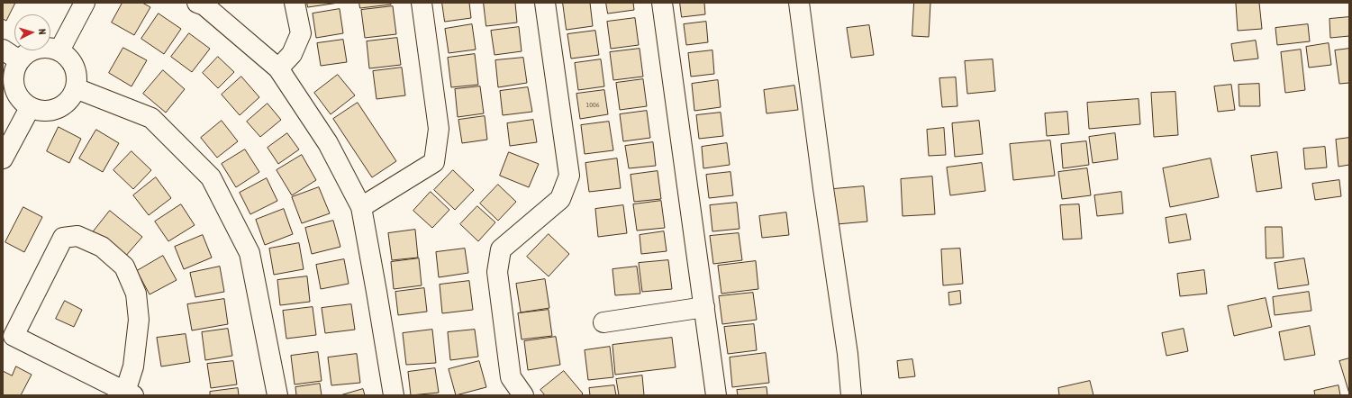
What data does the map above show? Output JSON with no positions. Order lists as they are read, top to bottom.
{
  "house_numbers": ["1006"],
  "north": "right"
}
